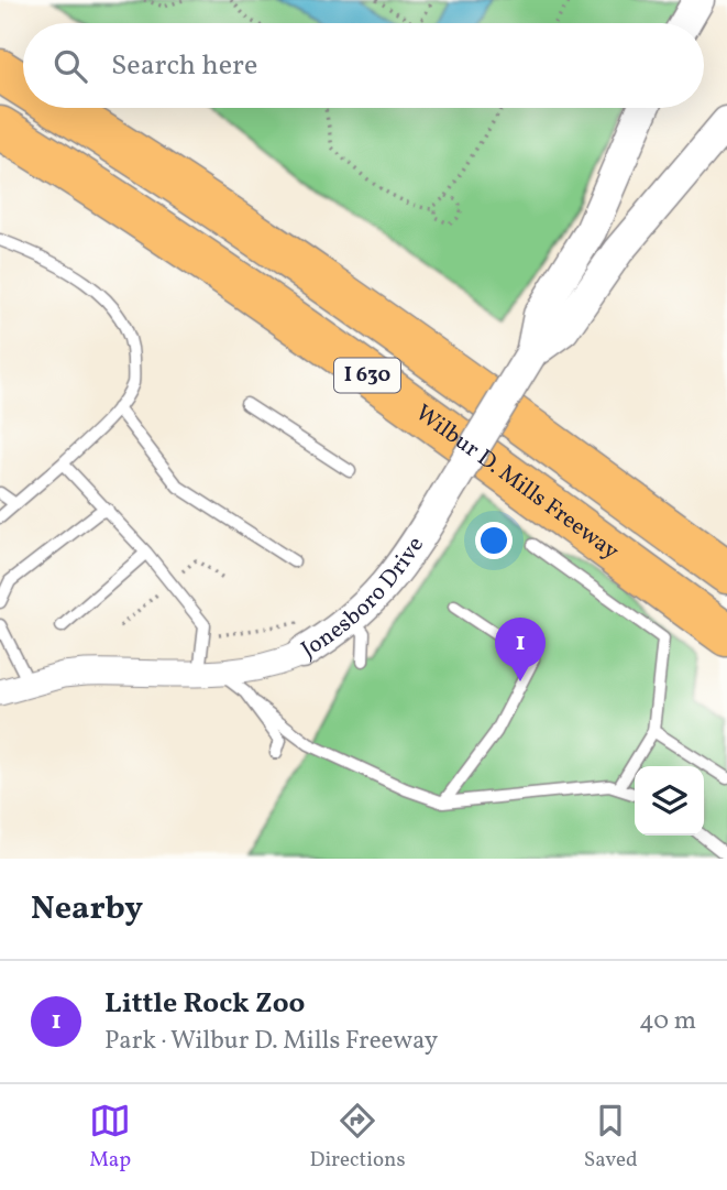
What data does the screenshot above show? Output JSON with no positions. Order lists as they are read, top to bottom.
{
  "streets": {
    "highway": ["I 630", "Wilbur D. Mills Freeway"],
    "street": ["Jonesboro Drive"]
  },
  "page": {
    "search": "Search here",
    "pins": "1",
    "heading": "Nearby",
    "list": [
      {
        "mark": "1",
        "name": "Little Rock Zoo",
        "note": "Park · Wilbur D. Mills Freeway",
        "value": "40 m"
      }
    ],
    "nav": ["Map", "Directions", "Saved"]
  }
}
